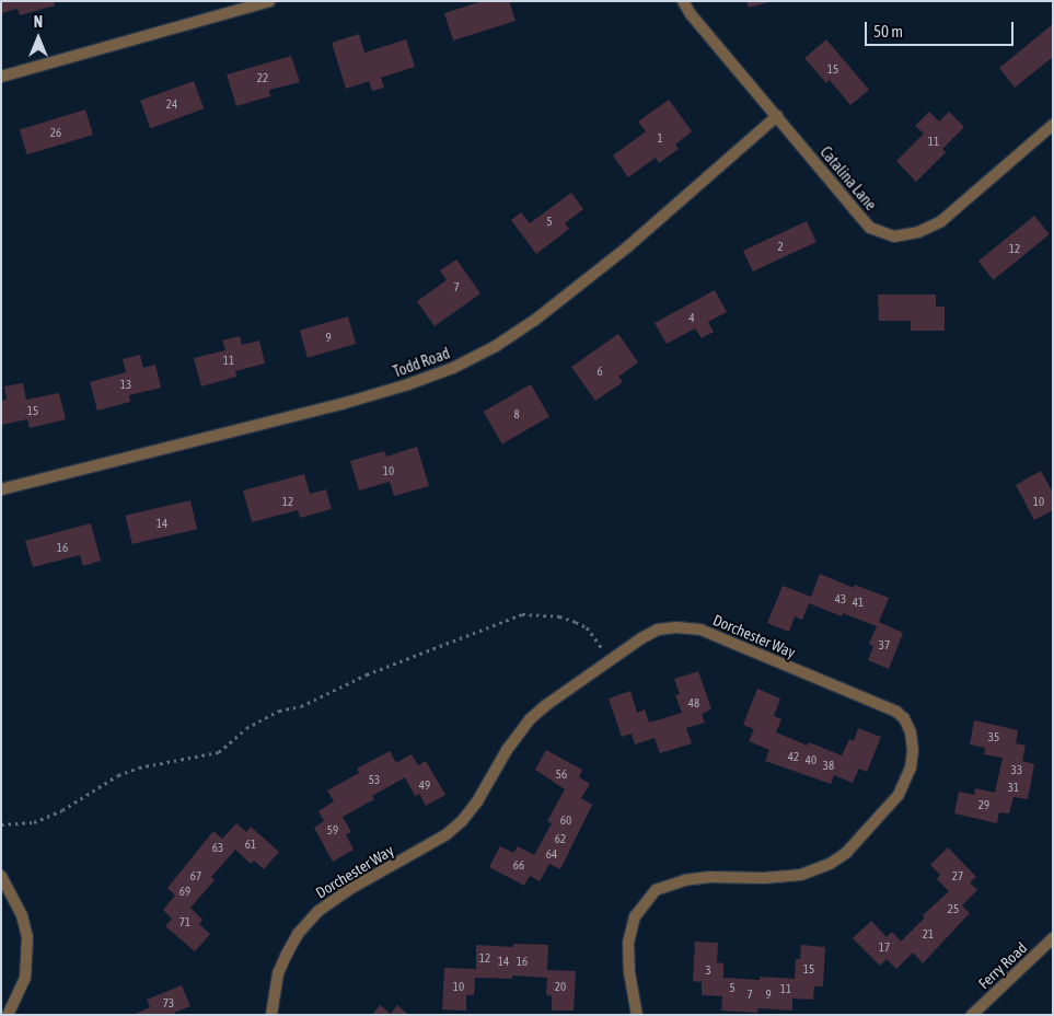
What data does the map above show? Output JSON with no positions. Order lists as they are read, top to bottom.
{
  "streets": {
    "street": [
      "Catalina Lane",
      "Todd Road",
      "Dorchester Way",
      "Ferry Road"
    ]
  },
  "crossings": [
    ["Catalina Lane", "Todd Road"]
  ],
  "house_numbers": [
    "15",
    "22",
    "24",
    "26",
    "1",
    "11",
    "5",
    "2",
    "12",
    "7",
    "4",
    "9",
    "11",
    "6",
    "13",
    "15",
    "8",
    "10",
    "12",
    "10",
    "14",
    "16",
    "43",
    "41",
    "37",
    "48",
    "35",
    "42",
    "40",
    "38",
    "33",
    "56",
    "53",
    "49",
    "31",
    "29",
    "60",
    "59",
    "62",
    "61",
    "63",
    "64",
    "66",
    "67",
    "27",
    "69",
    "25",
    "71",
    "21",
    "17",
    "12",
    "14",
    "16",
    "15",
    "3",
    "10",
    "20",
    "5",
    "11",
    "7",
    "9",
    "73"
  ],
  "scale_bar": "50 m",
  "north": "top"
}
